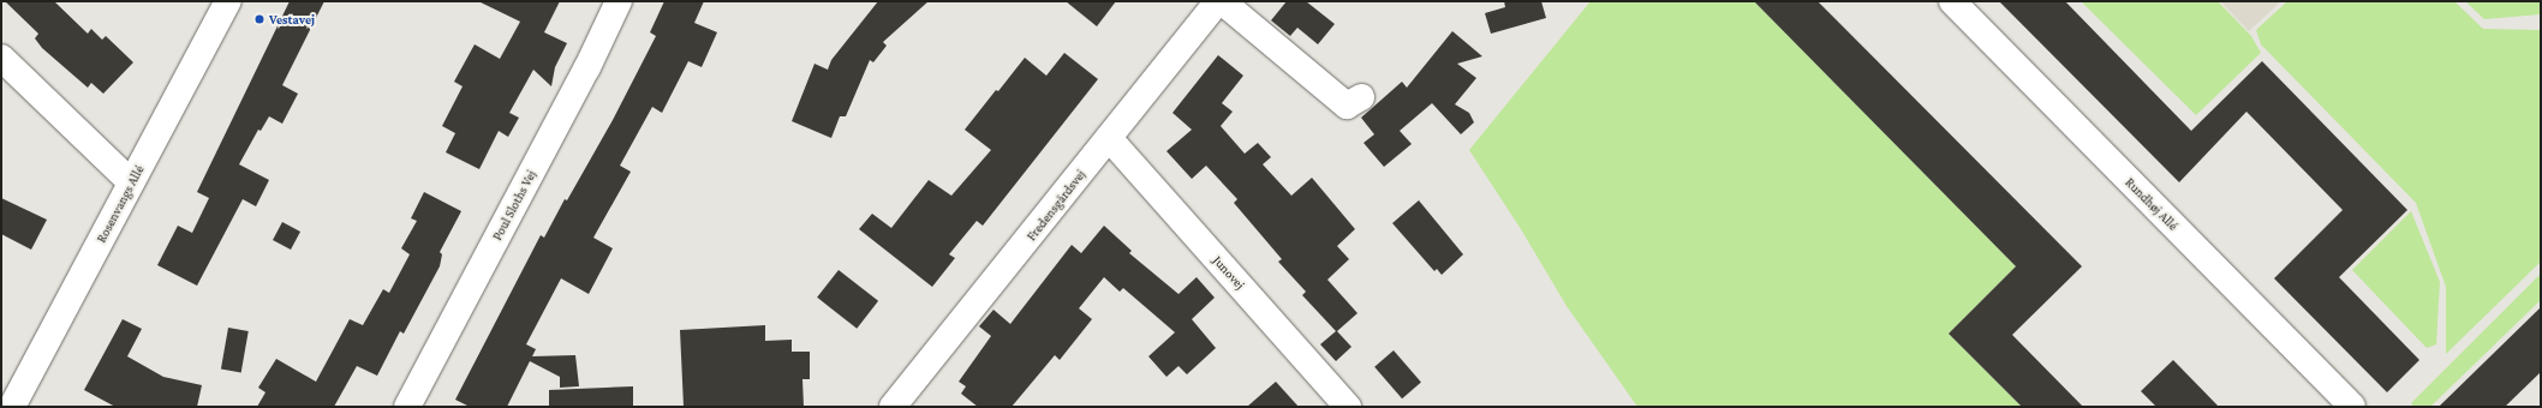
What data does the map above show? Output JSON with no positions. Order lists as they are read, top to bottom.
{
  "streets": {
    "street": [
      "Rosenvangs Allé",
      "Rundhøj Allé",
      "Poul Sloths Vej",
      "Fredensgårdsvej",
      "Junovej"
    ]
  },
  "crossings": [
    ["Fredensgårdsvej", "Junovej"]
  ],
  "places": ["Vestavej"]
}
